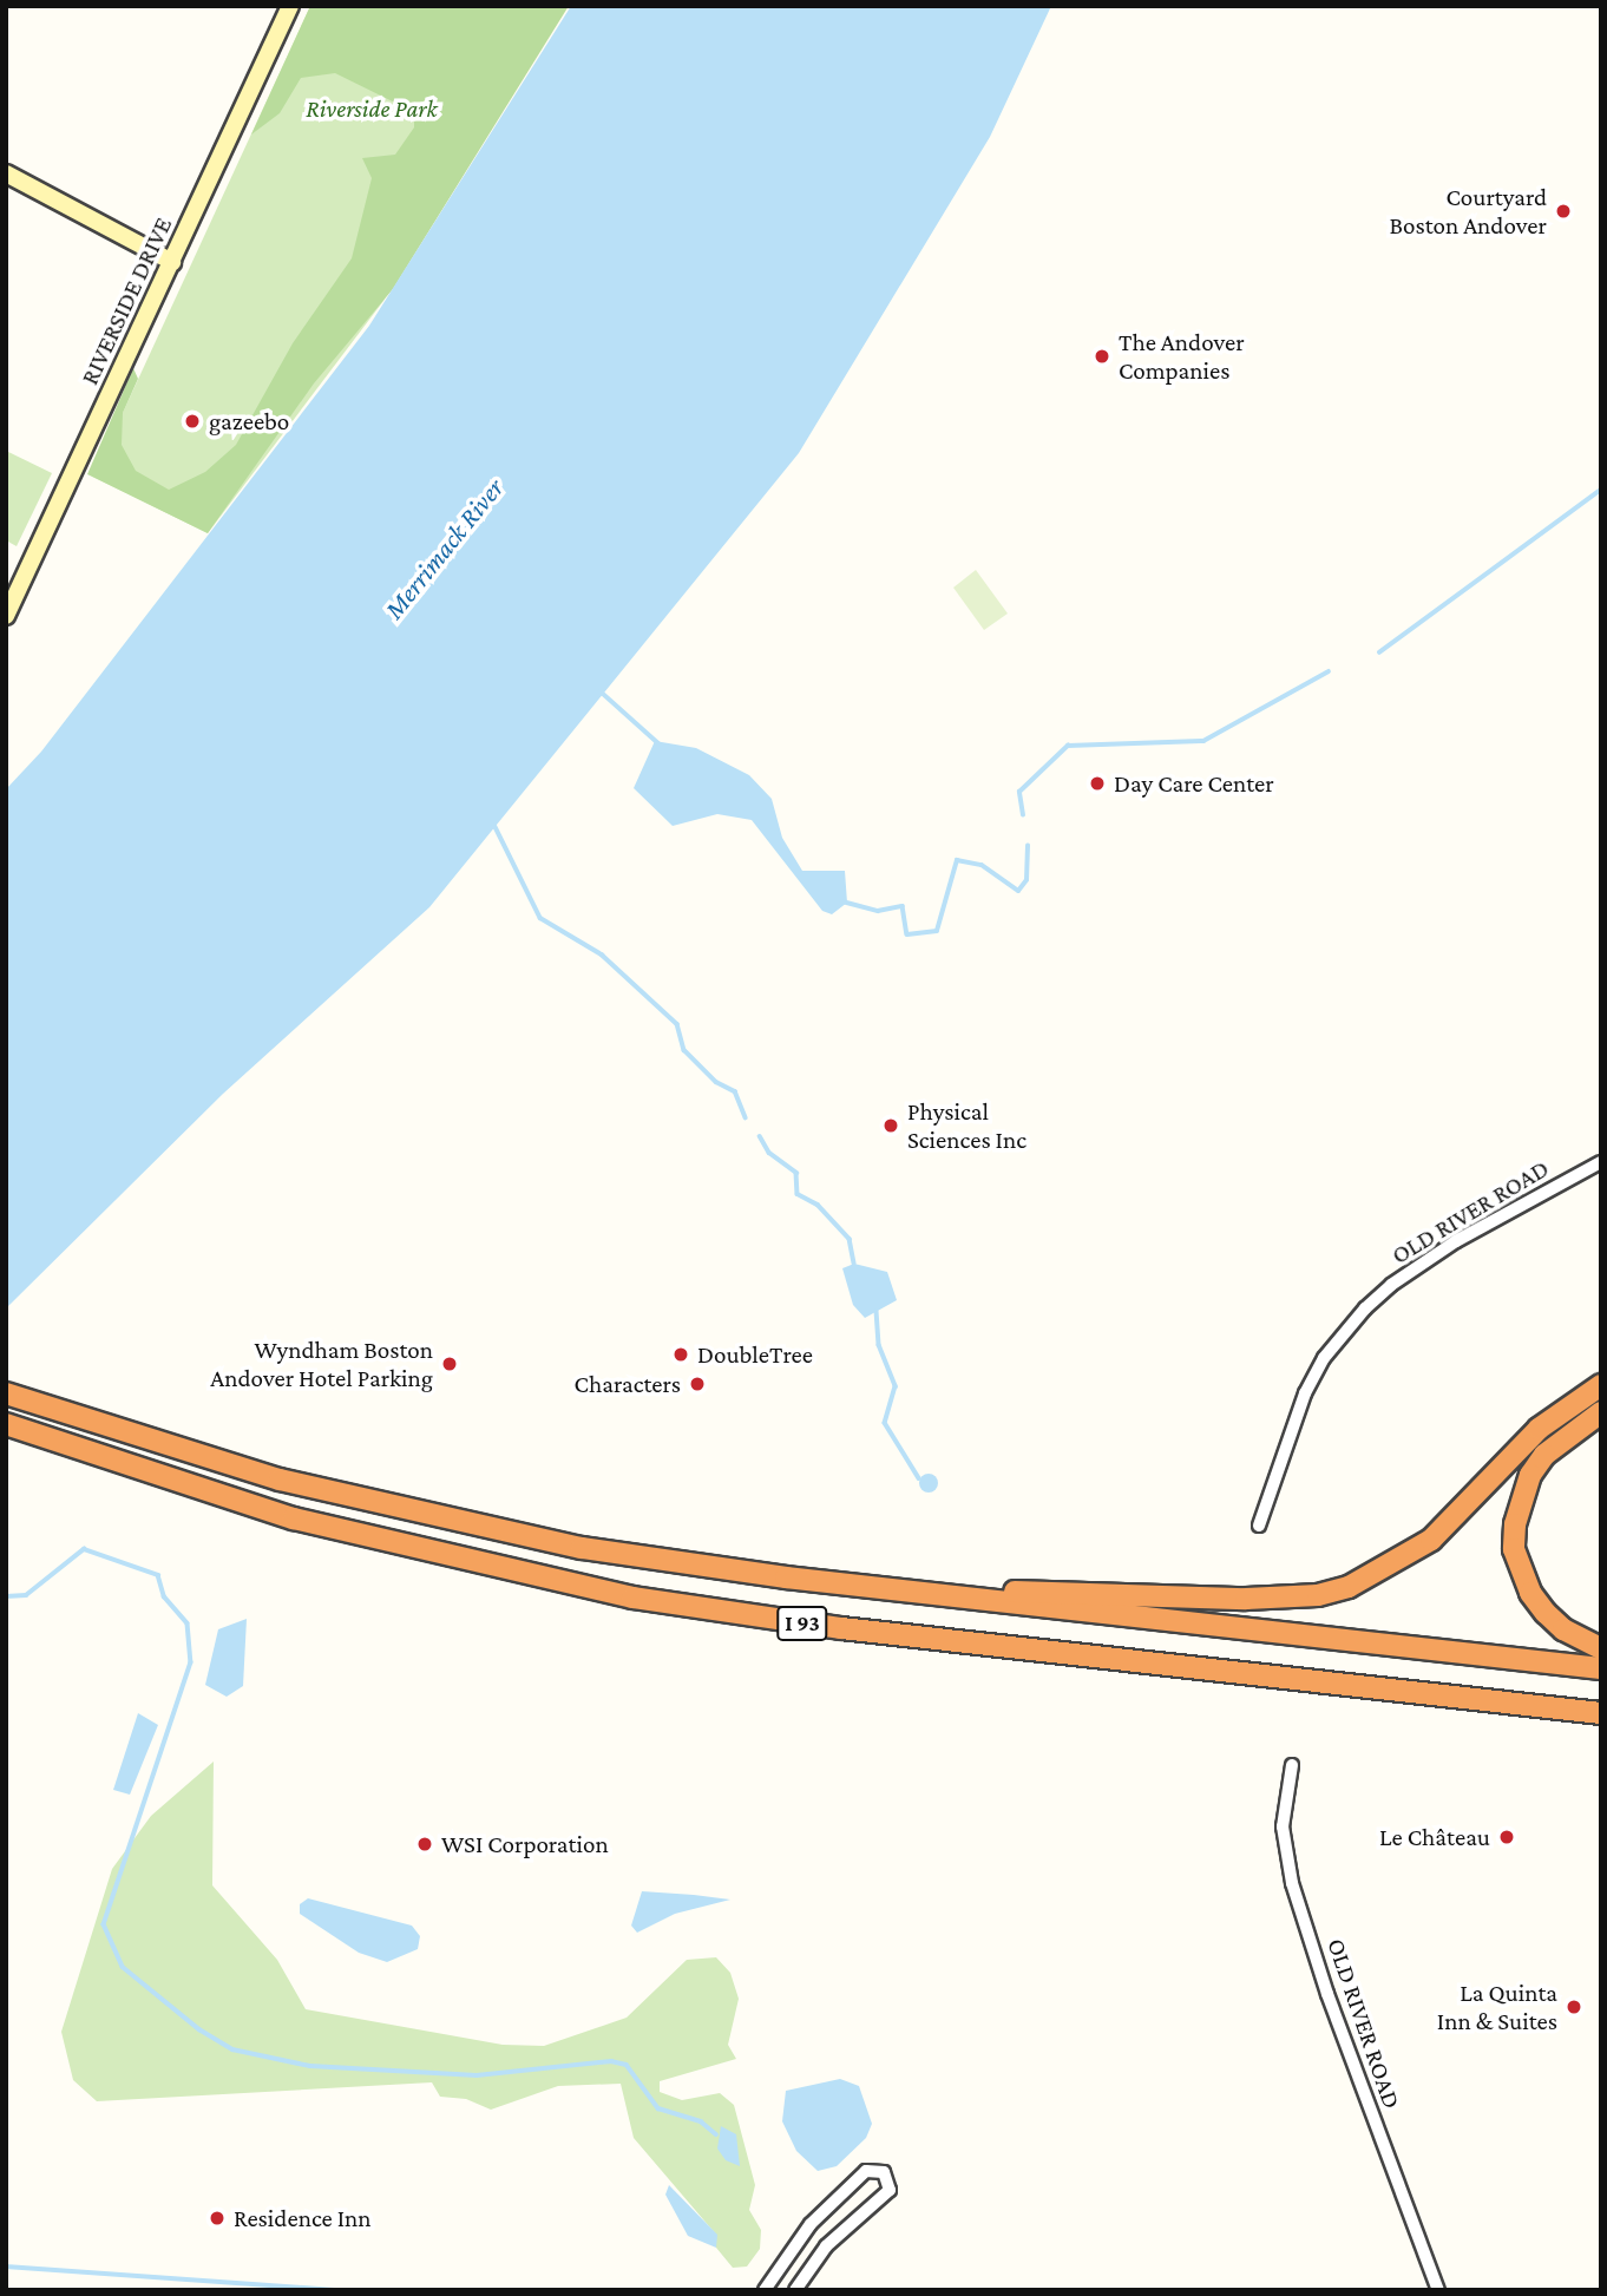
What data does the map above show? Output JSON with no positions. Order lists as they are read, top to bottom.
{
  "streets": {
    "highway": ["I 93"],
    "main road": ["RIVERSIDE DRIVE"],
    "street": ["OLD RIVER ROAD"]
  },
  "water": ["Merrimack River"],
  "parks": ["Riverside Park"],
  "places": [
    "Courtyard Boston Andover",
    "The Andover Companies",
    "gazeebo",
    "Day Care Center",
    "Physical Sciences Inc",
    "DoubleTree",
    "Wyndham Boston Andover Hotel Parking",
    "Characters",
    "Le Château",
    "WSI Corporation",
    "La Quinta Inn & Suites",
    "Residence Inn"
  ]
}
